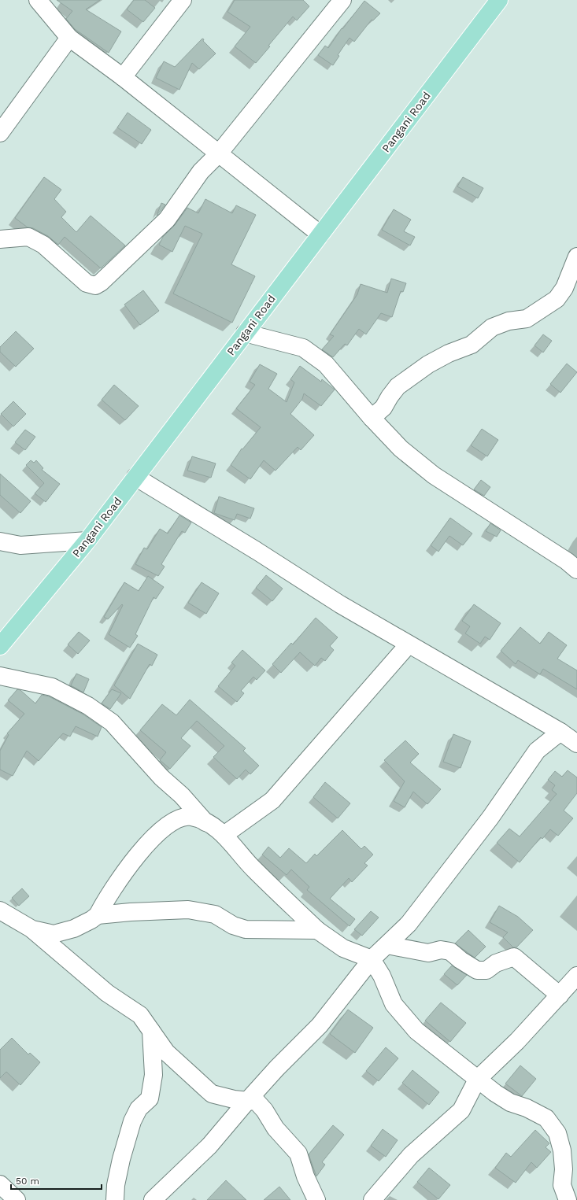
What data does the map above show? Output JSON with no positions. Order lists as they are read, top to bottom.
{
  "streets": {
    "main road": ["Pangani Road"]
  },
  "scale_bar": "50 m"
}
